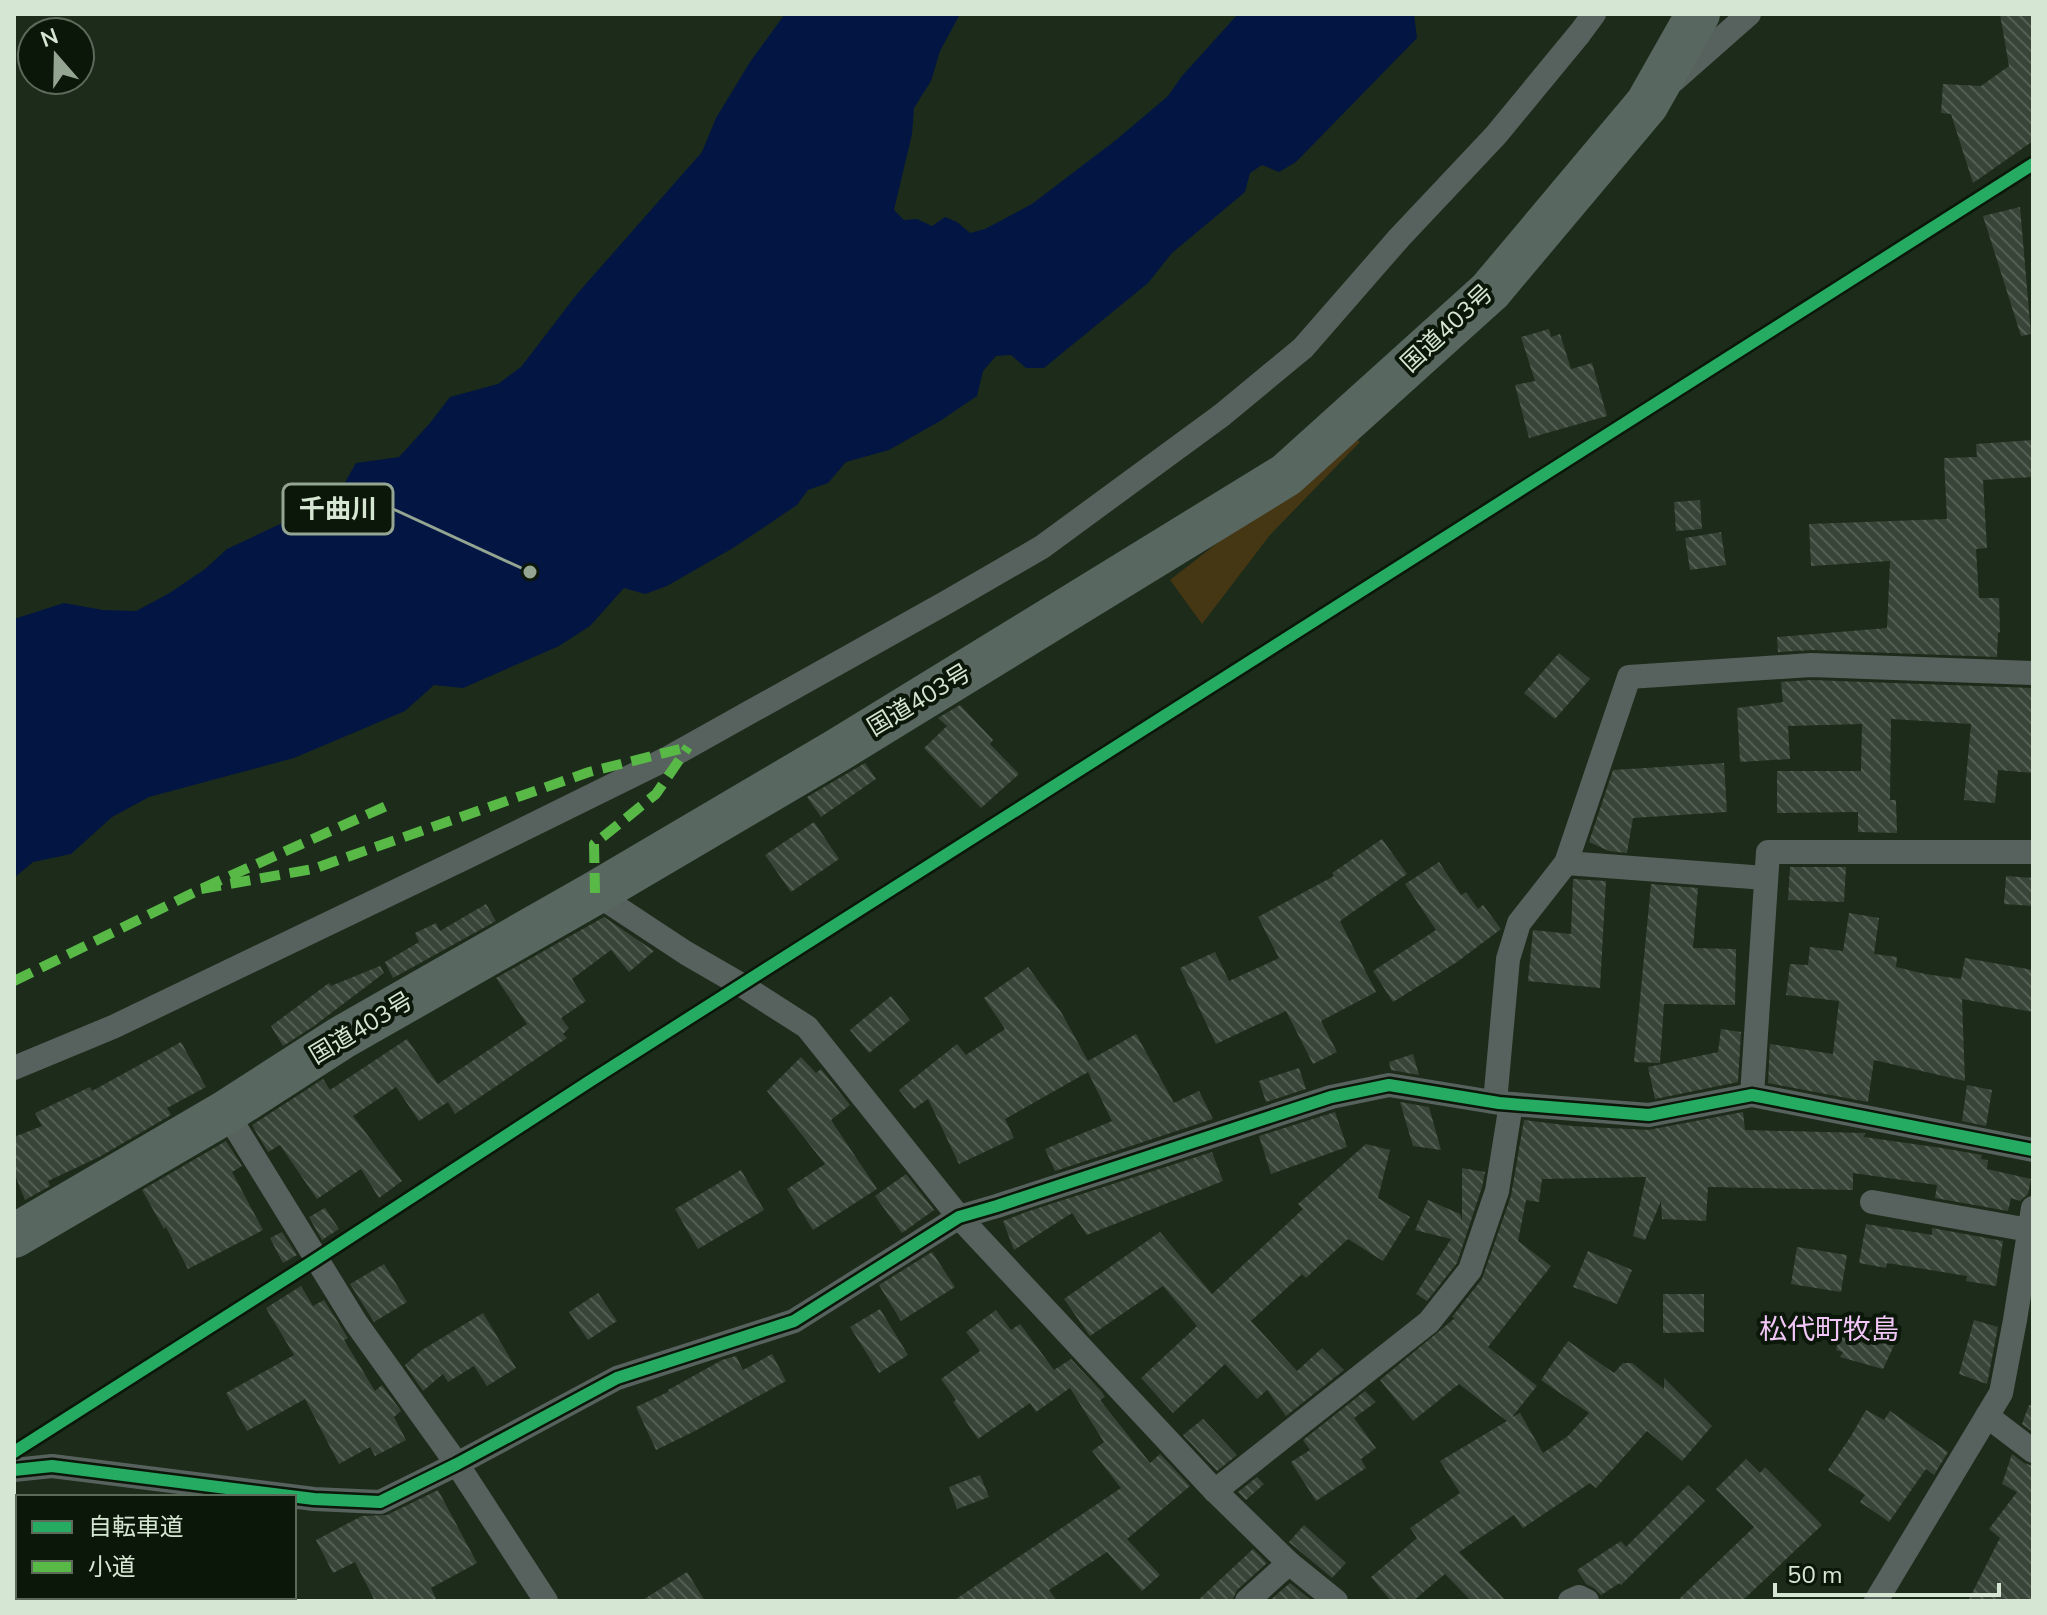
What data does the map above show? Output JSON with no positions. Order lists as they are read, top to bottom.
{
  "streets": {
    "highway": ["国道403号"]
  },
  "districts": ["松代町牧島"],
  "places": ["千曲川"],
  "legend": ["自転車道", "小道"],
  "scale_bar": "50 m",
  "north": "top"
}
